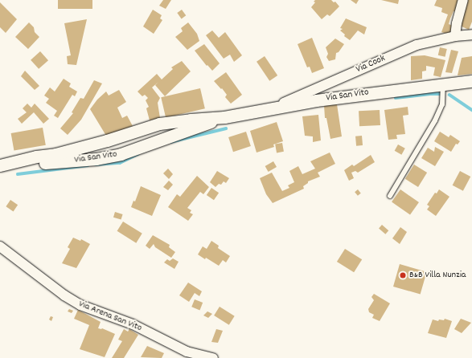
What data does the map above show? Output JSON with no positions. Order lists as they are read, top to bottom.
{
  "streets": {
    "street": ["Via Cook", "Via San Vito", "Via Arena San Vito"]
  },
  "crossings": [
    ["Via Cook", "Via San Vito"]
  ],
  "places": ["B&B Villa Nunzia"]
}
